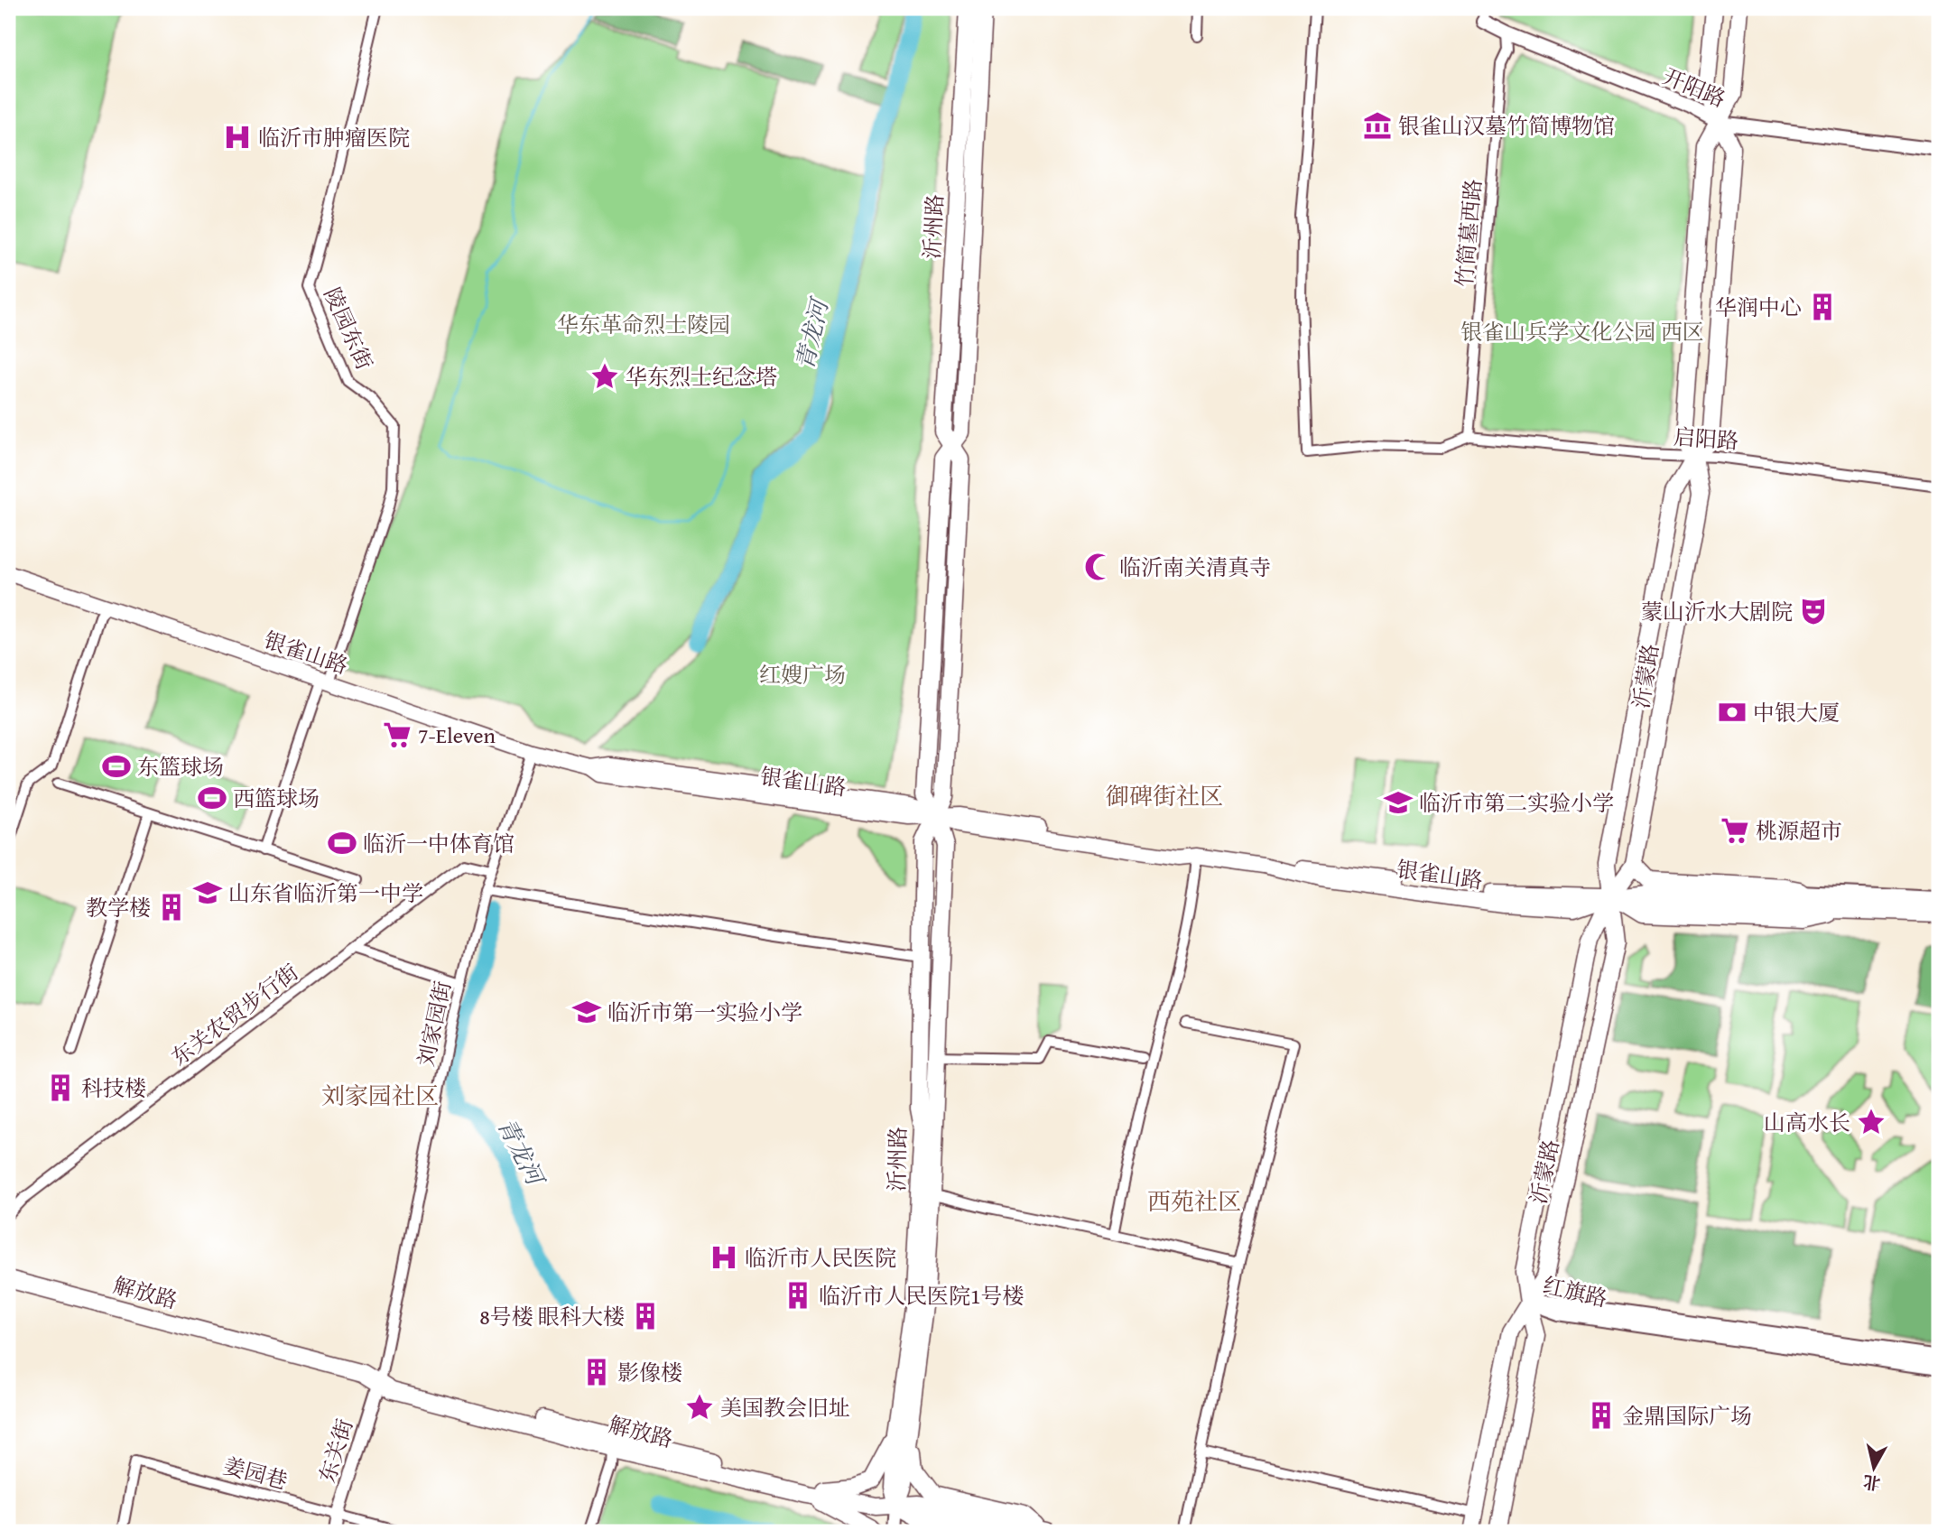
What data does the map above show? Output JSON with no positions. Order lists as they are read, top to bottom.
{
  "streets": {
    "main road": [
      "沂州路",
      "银雀山路",
      "沂蒙路",
      "解放路"
    ],
    "street": [
      "开阳路",
      "竹简墓西路",
      "陵园东街",
      "启阳路",
      "东关农贸步行街",
      "刘家园街",
      "红旗路",
      "东关街",
      "姜园巷"
    ]
  },
  "crossings": [
    ["开阳路", "竹简墓西路"],
    ["开阳路", "沂蒙路"],
    ["沂州路", "银雀山路"],
    ["沂州路", "解放路"],
    ["竹简墓西路", "启阳路"],
    ["陵园东街", "银雀山路"],
    ["启阳路", "沂蒙路"],
    ["银雀山路", "沂蒙路"],
    ["银雀山路", "刘家园街"],
    ["沂蒙路", "红旗路"],
    ["东关农贸步行街", "刘家园街"],
    ["刘家园街", "解放路"],
    ["刘家园街", "东关街"],
    ["解放路", "东关街"],
    ["东关街", "姜园巷"]
  ],
  "districts": ["御碑街社区", "刘家园社区", "西苑社区"],
  "water": ["青龙河"],
  "parks": ["华东革命烈士陵园", "银雀山兵学文化公园 西区", "红嫂广场"],
  "places": {
    "museum": ["银雀山汉墓竹简博物馆"],
    "hospital": ["临沂市肿瘤医院", "临沂市人民医院"],
    "building": [
      "华润中心",
      "教学楼",
      "科技楼",
      "临沂市人民医院1号楼",
      "8号楼 眼科大楼",
      "影像楼",
      "金鼎国际广场"
    ],
    "place": ["华东烈士纪念塔", "山高水长", "美国教会旧址"],
    "mosque": ["临沂南关清真寺"],
    "theatre": ["蒙山沂水大剧院"],
    "bank": ["中银大厦"],
    "supermarket": ["7-Eleven", "桃源超市"],
    "sports": ["东篮球场", "西篮球场", "临沂一中体育馆"],
    "school or university": ["临沂市第二实验小学", "山东省临沂第一中学", "临沂市第一实验小学"]
  },
  "north": "bottom"
}
